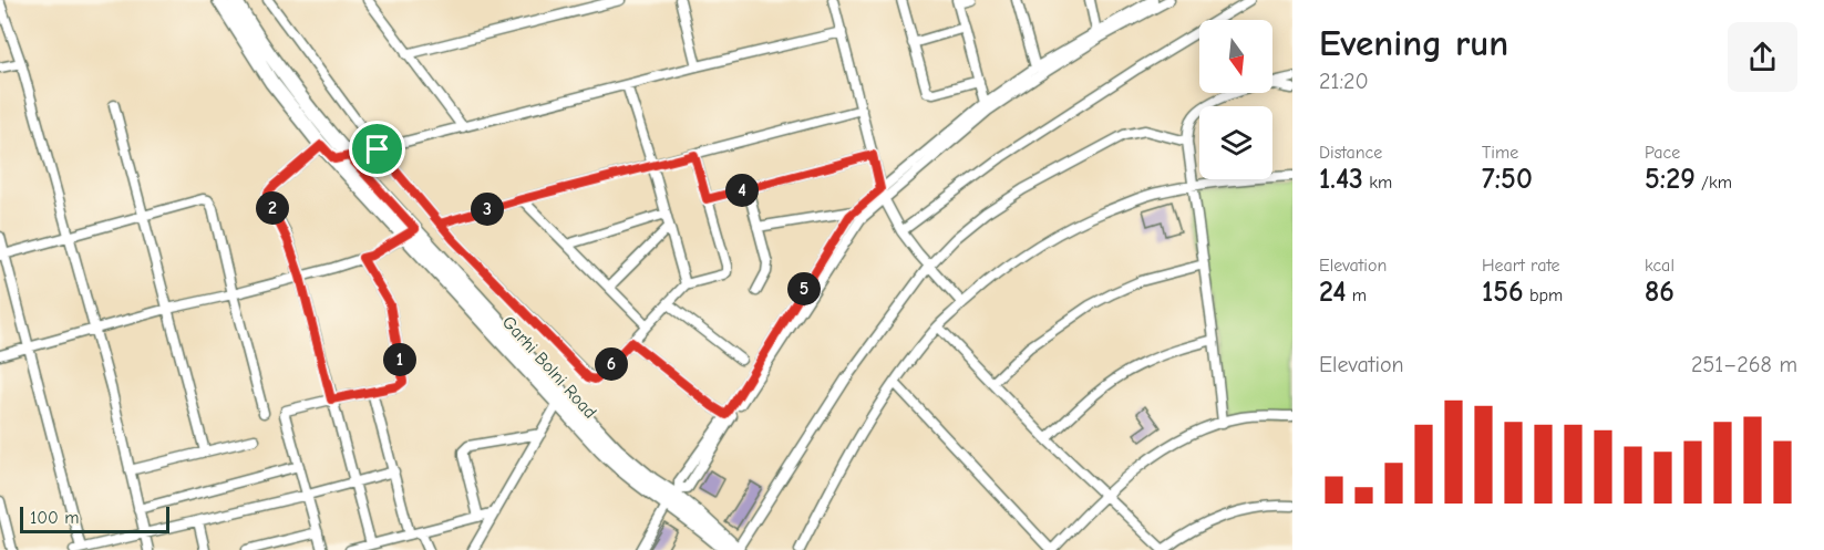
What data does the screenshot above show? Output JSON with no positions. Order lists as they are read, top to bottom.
{
  "streets": {
    "main road": ["Garhi Bolni Road"]
  },
  "scale_bar": "100 m",
  "north": "bottom",
  "page": {
    "heading": ["Evening run", "21:20"],
    "stats": [
      ["Distance", "1.43 km"],
      ["Time", "7:50"],
      ["Pace", "5:29 /km"],
      ["Elevation", "24 m"],
      ["Heart rate", "156 bpm"],
      ["kcal", "86"]
    ],
    "pins": [
      "4",
      "2",
      "3",
      "5",
      "1",
      "6"
    ],
    "chart": ["Elevation", "251–268 m"],
    "scale": "100 m"
  }
}
